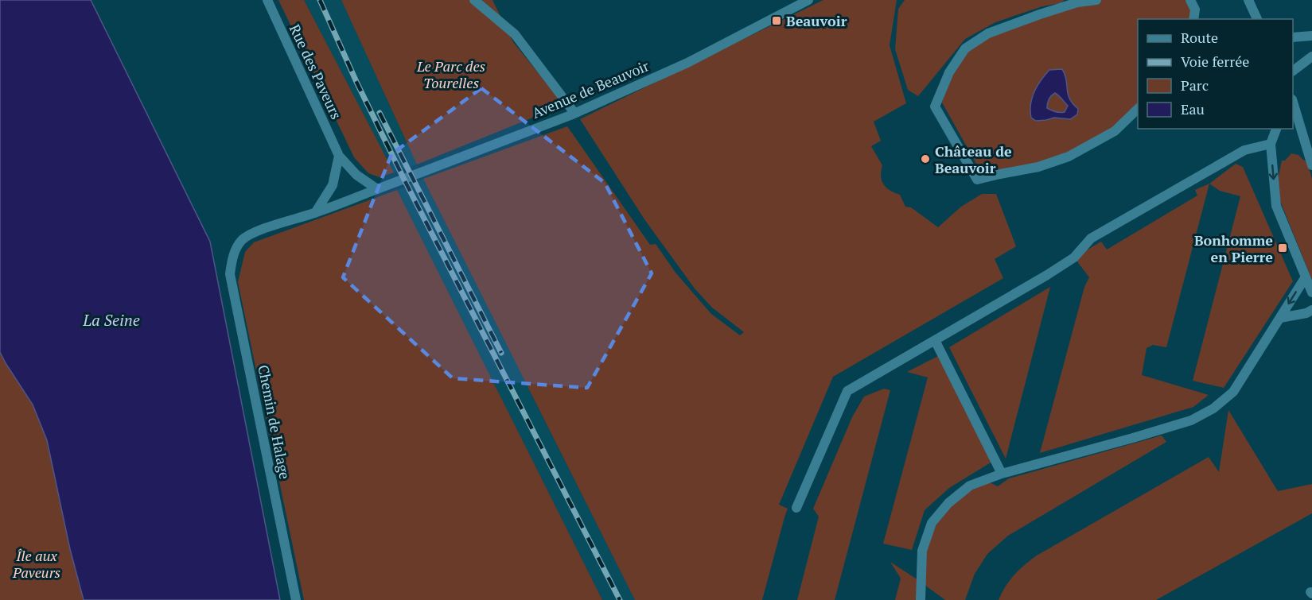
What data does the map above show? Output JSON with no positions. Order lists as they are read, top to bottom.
{
  "streets": {
    "street": ["Rue des Paveurs", "Avenue de Beauvoir", "Chemin de Halage"]
  },
  "crossings": [
    ["Rue des Paveurs", "Avenue de Beauvoir"],
    ["Avenue de Beauvoir", "Chemin de Halage"]
  ],
  "water": ["La Seine"],
  "parks": ["Le Parc des Tourelles", "Île aux Paveurs"],
  "places": {
    "transit": ["Beauvoir", "Bonhomme en Pierre"],
    "other": ["Château de Beauvoir"]
  },
  "legend": [
    "Route",
    "Voie ferrée",
    "Parc",
    "Eau"
  ]
}
